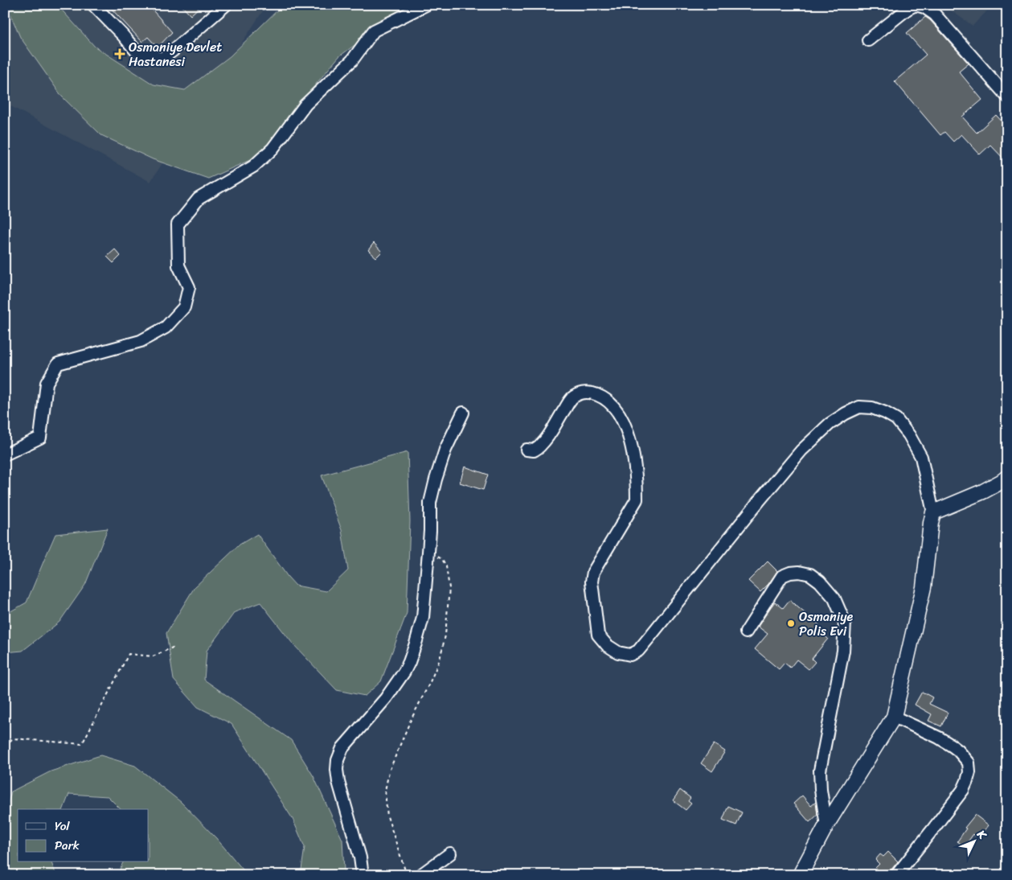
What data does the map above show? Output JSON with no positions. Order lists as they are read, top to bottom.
{
  "places": {
    "health": ["Osmaniye Devlet Hastanesi"],
    "other": ["Osmaniye Polis Evi"]
  },
  "legend": ["Yol", "Park"],
  "north": "top right"
}
